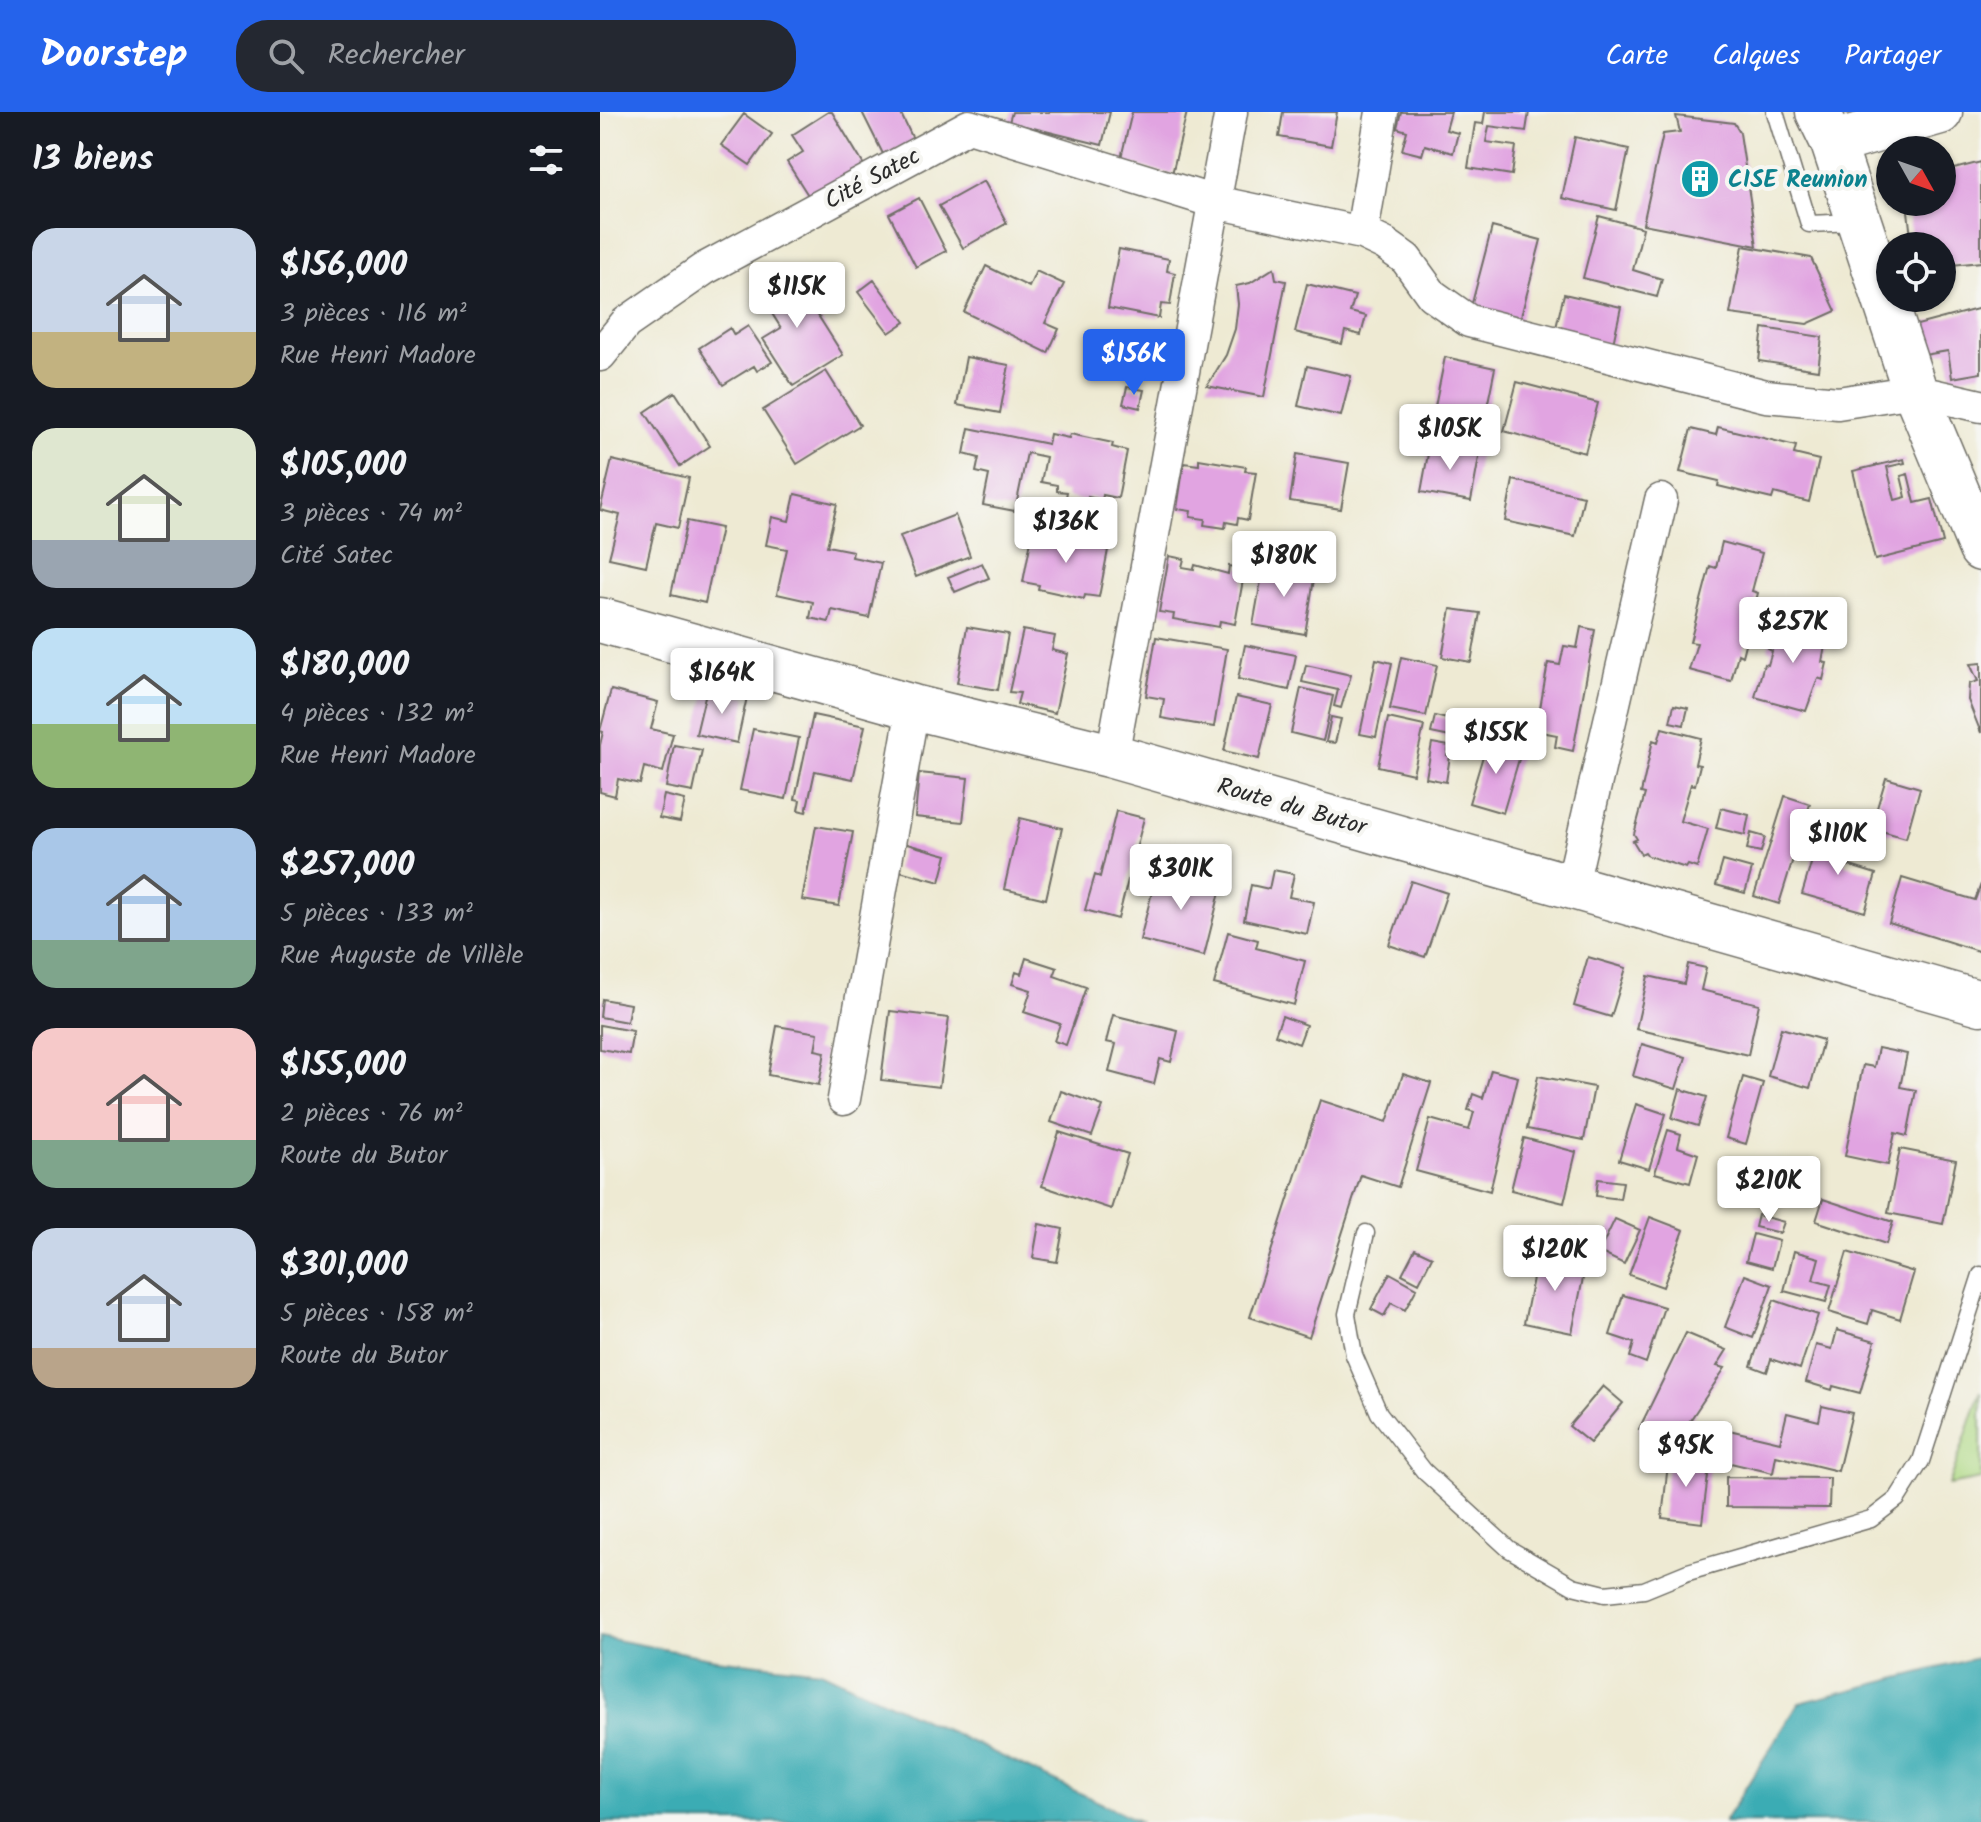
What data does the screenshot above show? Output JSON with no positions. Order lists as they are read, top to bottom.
{
  "streets": {
    "street": ["Cité Satec", "Route du Butor"]
  },
  "places": {
    "building": ["CISE Reunion"]
  },
  "north": "bottom right",
  "page": {
    "header": "Doorstep",
    "search": "Rechercher",
    "nav": ["Carte", "Calques", "Partager"],
    "heading": "13 biens",
    "list": [
      {
        "name": "$156,000",
        "note": "3 pièces · 116 m² · Rue Henri Madore"
      },
      {
        "name": "$105,000",
        "note": "3 pièces · 74 m² · Cité Satec"
      },
      {
        "name": "$180,000",
        "note": "4 pièces · 132 m² · Rue Henri Madore"
      },
      {
        "name": "$257,000",
        "note": "5 pièces · 133 m² · Rue Auguste de Villèle"
      },
      {
        "name": "$155,000",
        "note": "2 pièces · 76 m² · Route du Butor"
      },
      {
        "name": "$301,000",
        "note": "5 pièces · 158 m² · Route du Butor"
      }
    ],
    "price": [
      "$115K",
      "$156K",
      "$105K",
      "$136K",
      "$180K",
      "$257K",
      "$164K",
      "$155K",
      "$110K",
      "$301K",
      "$210K",
      "$120K",
      "$95K"
    ]
  }
}
